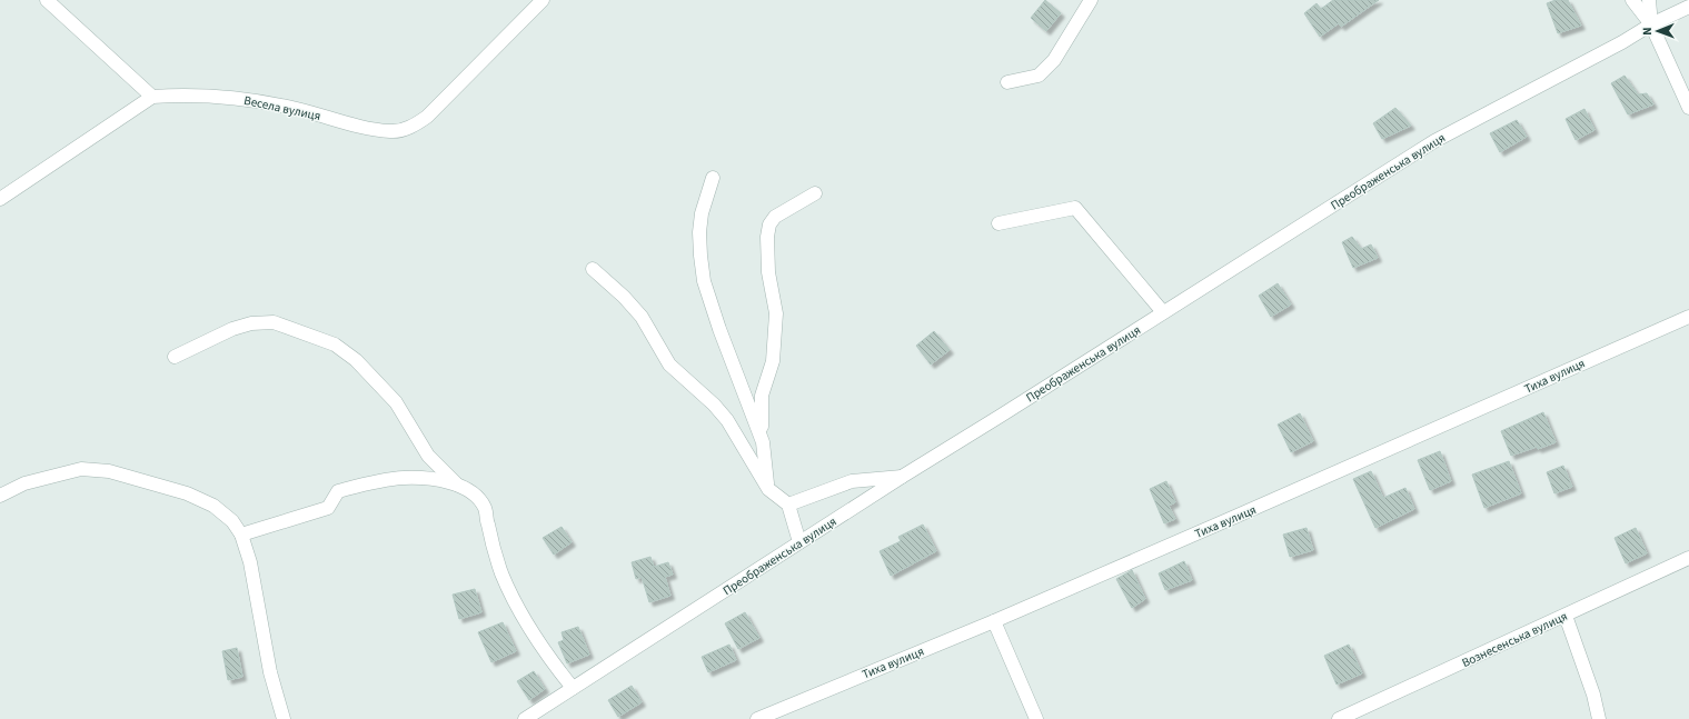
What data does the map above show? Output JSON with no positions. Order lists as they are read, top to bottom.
{
  "streets": {
    "street": [
      "Весела вулиця",
      "Преображенська вулиця",
      "Тиха вулиця",
      "Вознесенська вулиця"
    ]
  },
  "north": "left"
}
